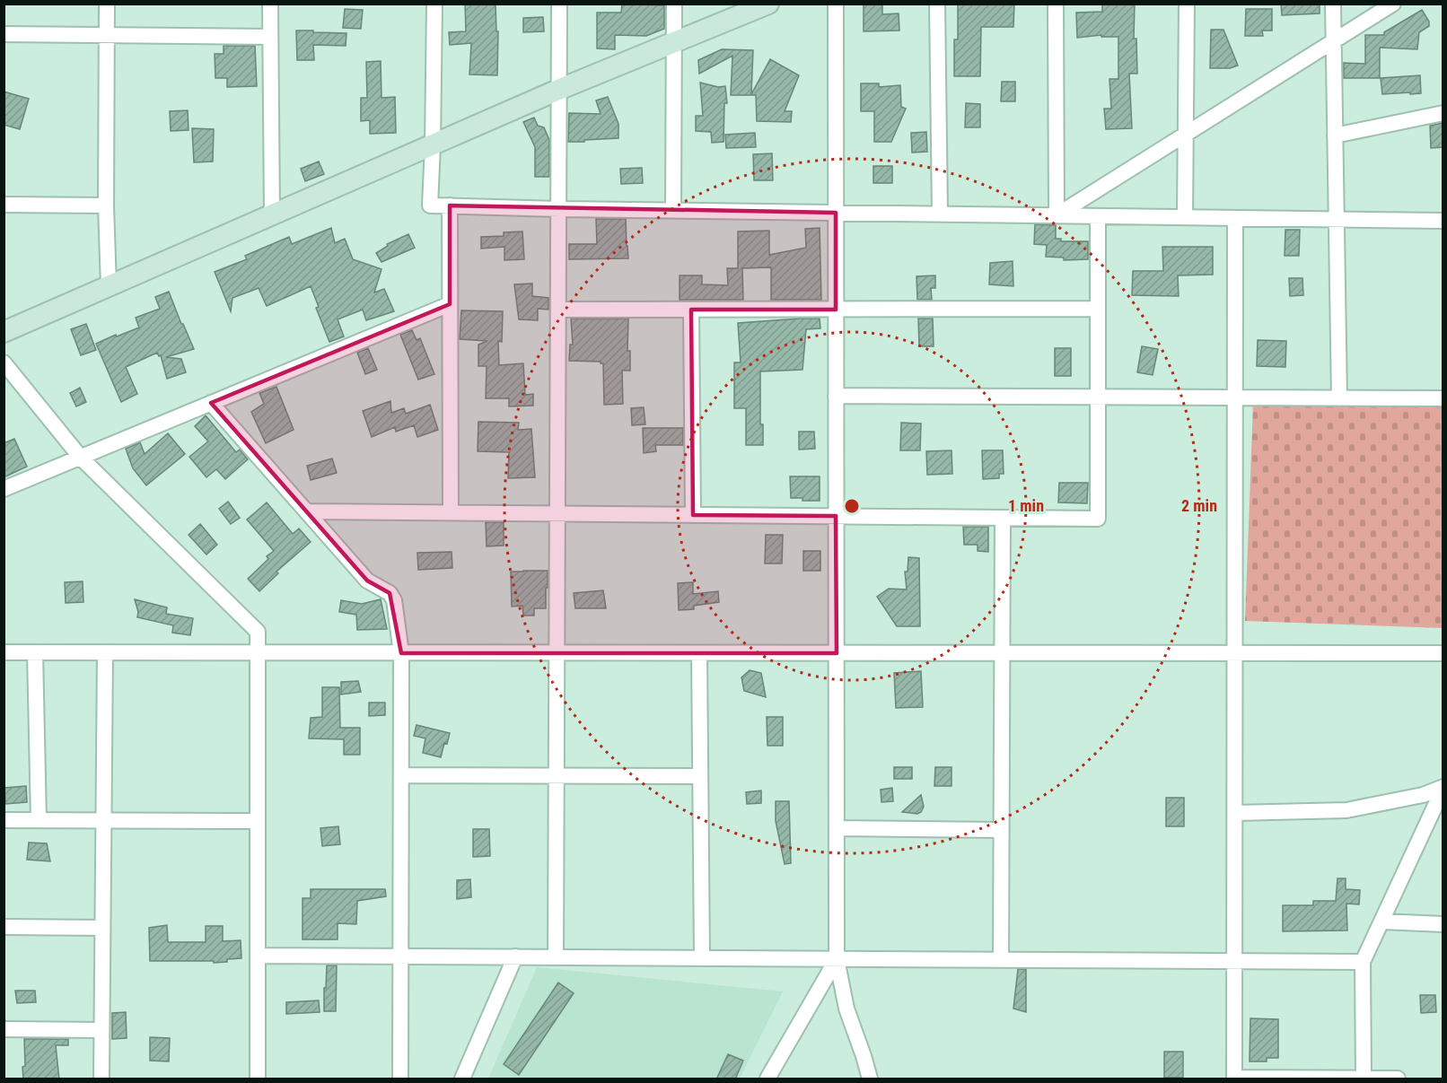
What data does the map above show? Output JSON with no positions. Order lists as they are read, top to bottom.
{
  "rings": ["1 min", "2 min"]
}
